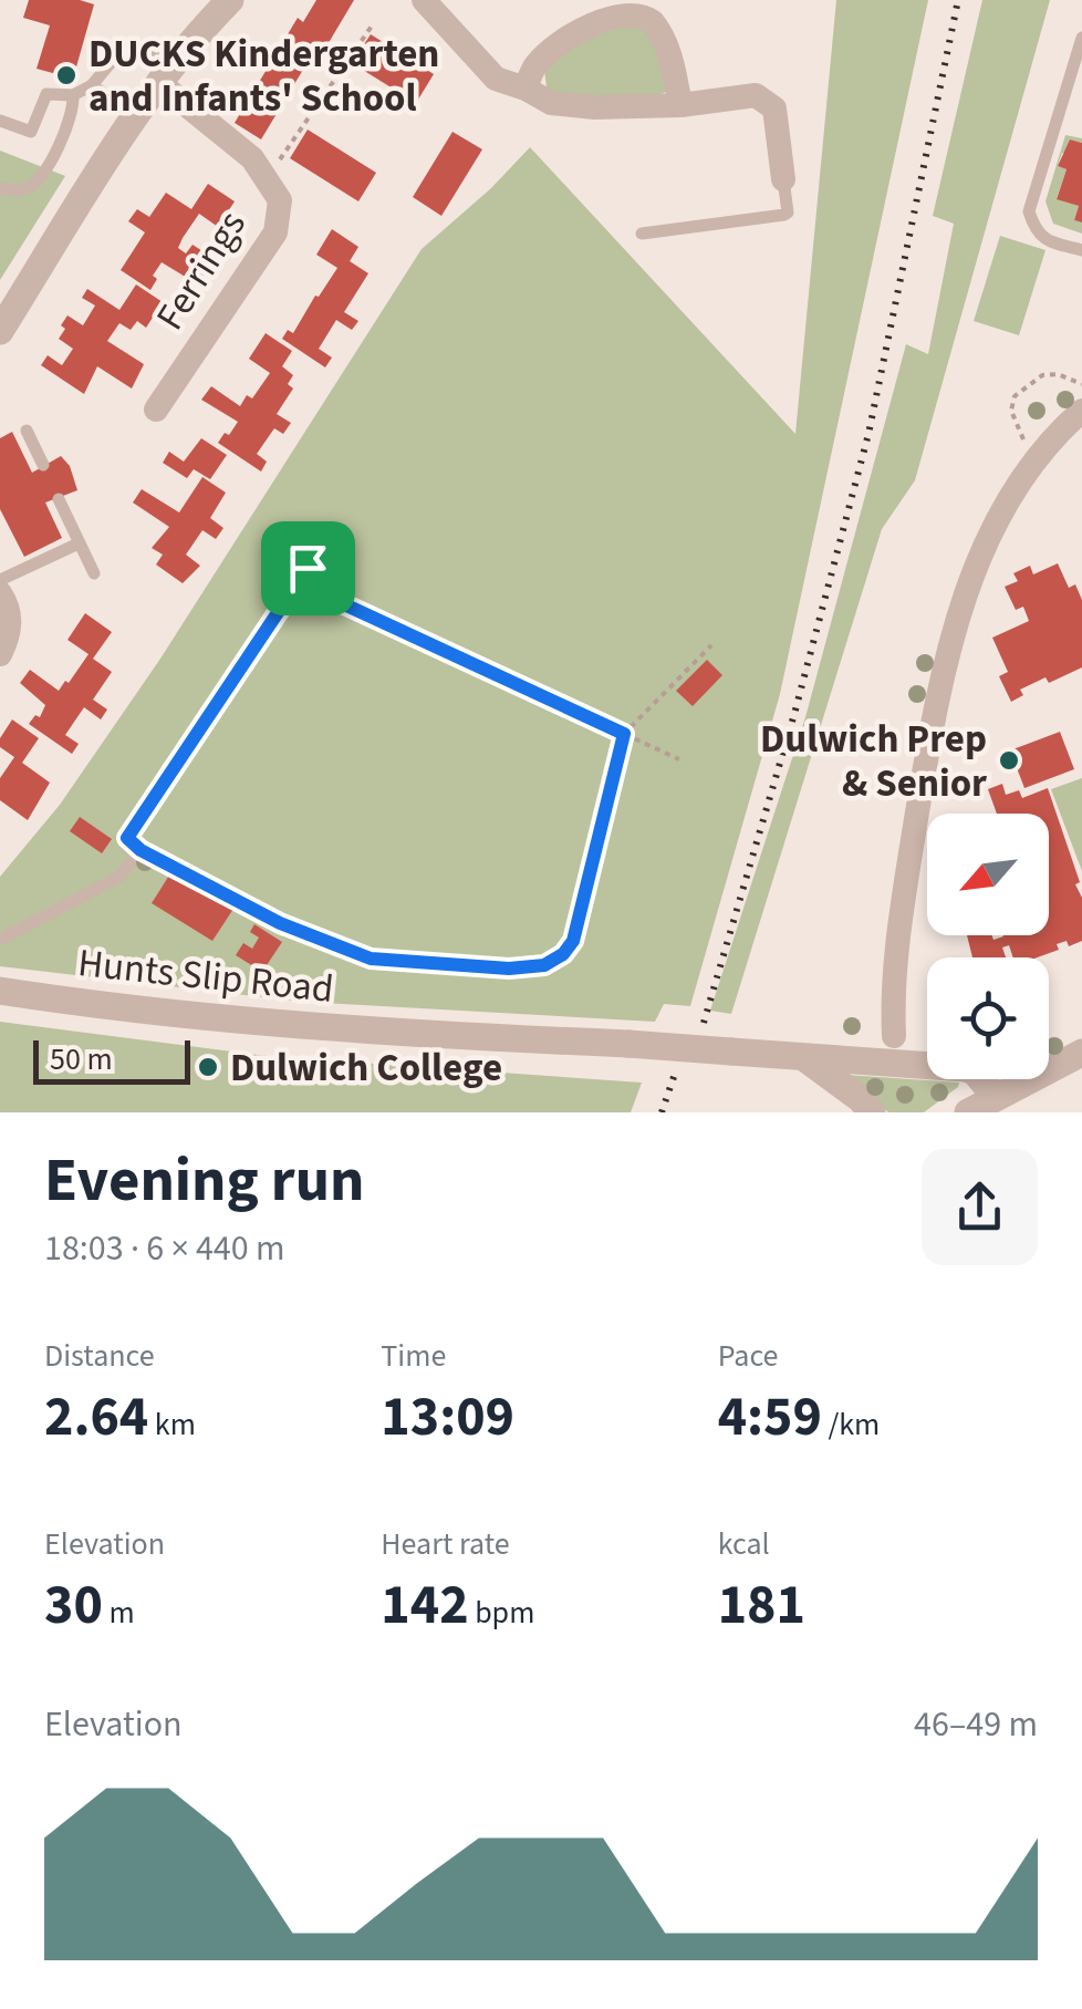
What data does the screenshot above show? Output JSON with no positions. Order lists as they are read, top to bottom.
{
  "streets": {
    "street": ["Ferrings", "Hunts Slip Road"]
  },
  "places": ["DUCKS Kindergarten and Infants' School", "Dulwich Prep & Senior", "Dulwich College"],
  "scale_bar": "50 m",
  "north": "bottom left",
  "page": {
    "scale": "50 m",
    "heading": ["Evening run", "18:03 · 6 × 440 m"],
    "stats": [
      ["Distance", "2.64 km"],
      ["Time", "13:09"],
      ["Pace", "4:59 /km"],
      ["Elevation", "30 m"],
      ["Heart rate", "142 bpm"],
      ["kcal", "181"]
    ],
    "chart": ["Elevation", "46–49 m"]
  }
}
